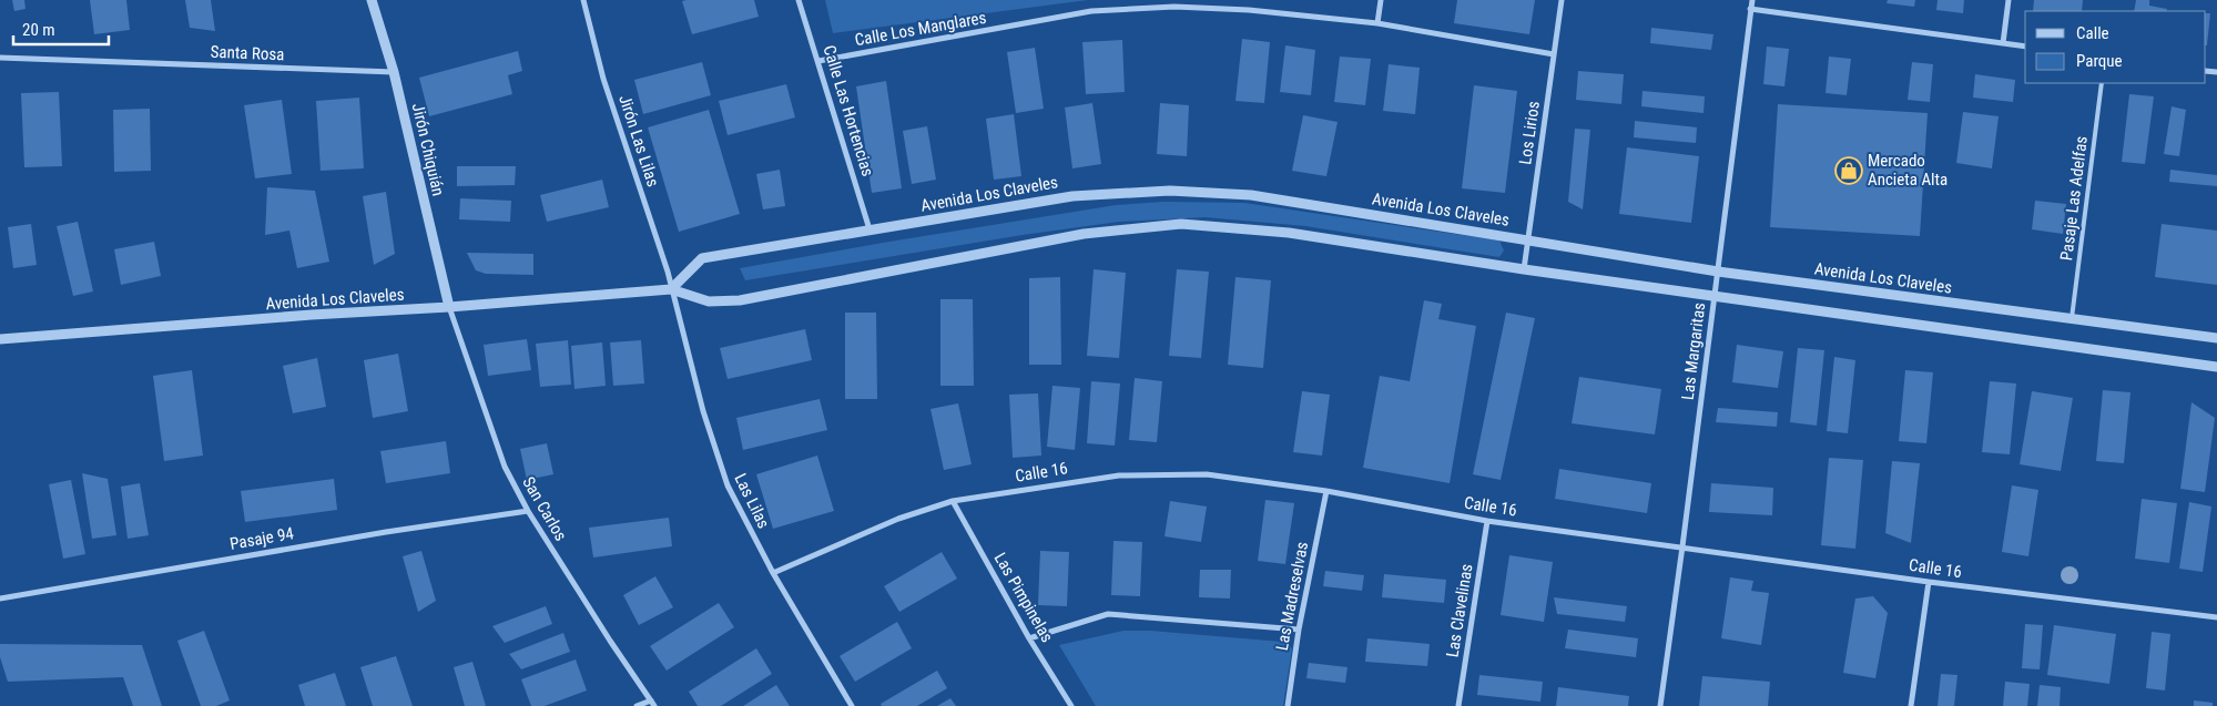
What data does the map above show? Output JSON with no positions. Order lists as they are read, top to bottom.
{
  "streets": {
    "street": [
      "Calle Los Manglares",
      "Santa Rosa",
      "Calle Las Hortencias",
      "Los Lirios",
      "Jirón Las Lilas",
      "Jirón Chiquián",
      "Avenida Los Claveles",
      "Las Margaritas",
      "Calle 16",
      "Las Lilas",
      "San Carlos",
      "Pasaje 94",
      "Las Madreselvas",
      "Las Pimpinelas",
      "Las Clavelinas"
    ],
    "lane": ["Pasaje Las Adelfas"]
  },
  "crossings": [
    ["Calle Los Manglares", "Calle Las Hortencias"],
    ["Calle Los Manglares", "Los Lirios"],
    ["Santa Rosa", "Jirón Chiquián"],
    ["Calle Las Hortencias", "Avenida Los Claveles"],
    ["Los Lirios", "Avenida Los Claveles"],
    ["Jirón Las Lilas", "Avenida Los Claveles"],
    ["Jirón Las Lilas", "Las Lilas"],
    ["Jirón Chiquián", "Avenida Los Claveles"],
    ["Jirón Chiquián", "San Carlos"],
    ["Avenida Los Claveles", "Pasaje Las Adelfas"],
    ["Avenida Los Claveles", "Las Margaritas"],
    ["Avenida Los Claveles", "Las Lilas"],
    ["Avenida Los Claveles", "San Carlos"],
    ["Las Margaritas", "Calle 16"],
    ["Calle 16", "Las Lilas"],
    ["Calle 16", "Las Madreselvas"],
    ["Calle 16", "Las Pimpinelas"],
    ["Calle 16", "Las Clavelinas"],
    ["San Carlos", "Pasaje 94"]
  ],
  "places": {
    "shop": ["Mercado Ancieta Alta"]
  },
  "legend": ["Calle", "Parque"],
  "scale_bar": "20 m"
}
